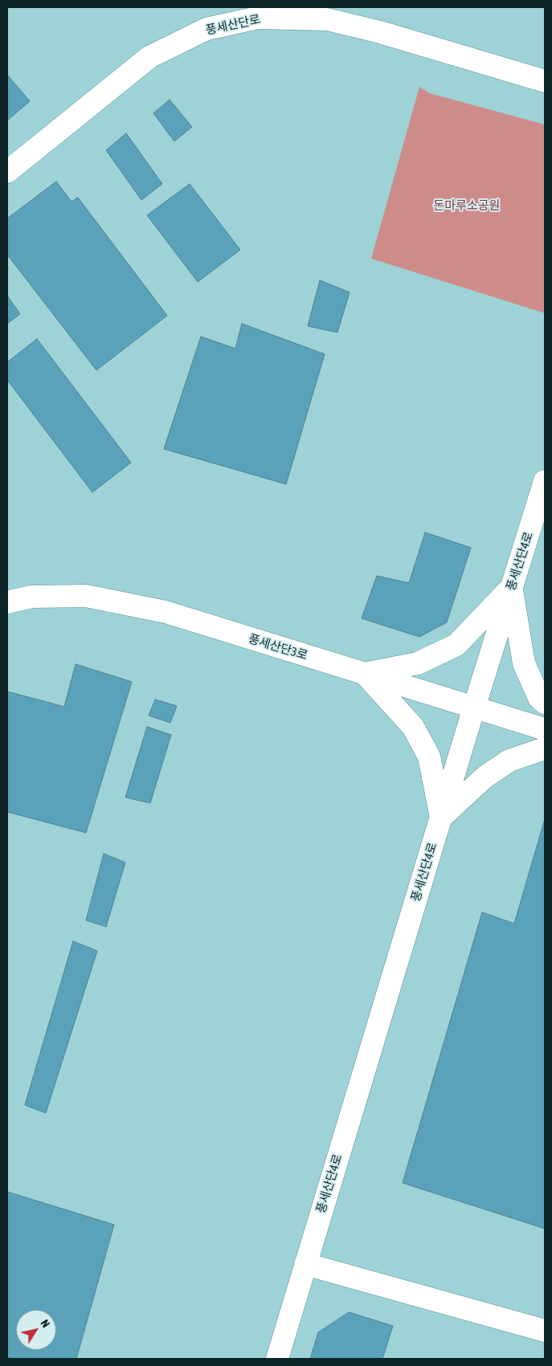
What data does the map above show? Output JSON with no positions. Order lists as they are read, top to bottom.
{
  "streets": {
    "street": ["풍세산단로", "풍세산단4로", "풍세산단3로"]
  },
  "crossings": [
    ["풍세산단4로", "풍세산단3로"]
  ],
  "parks": ["돈마루소공원"],
  "north": "top right"
}
